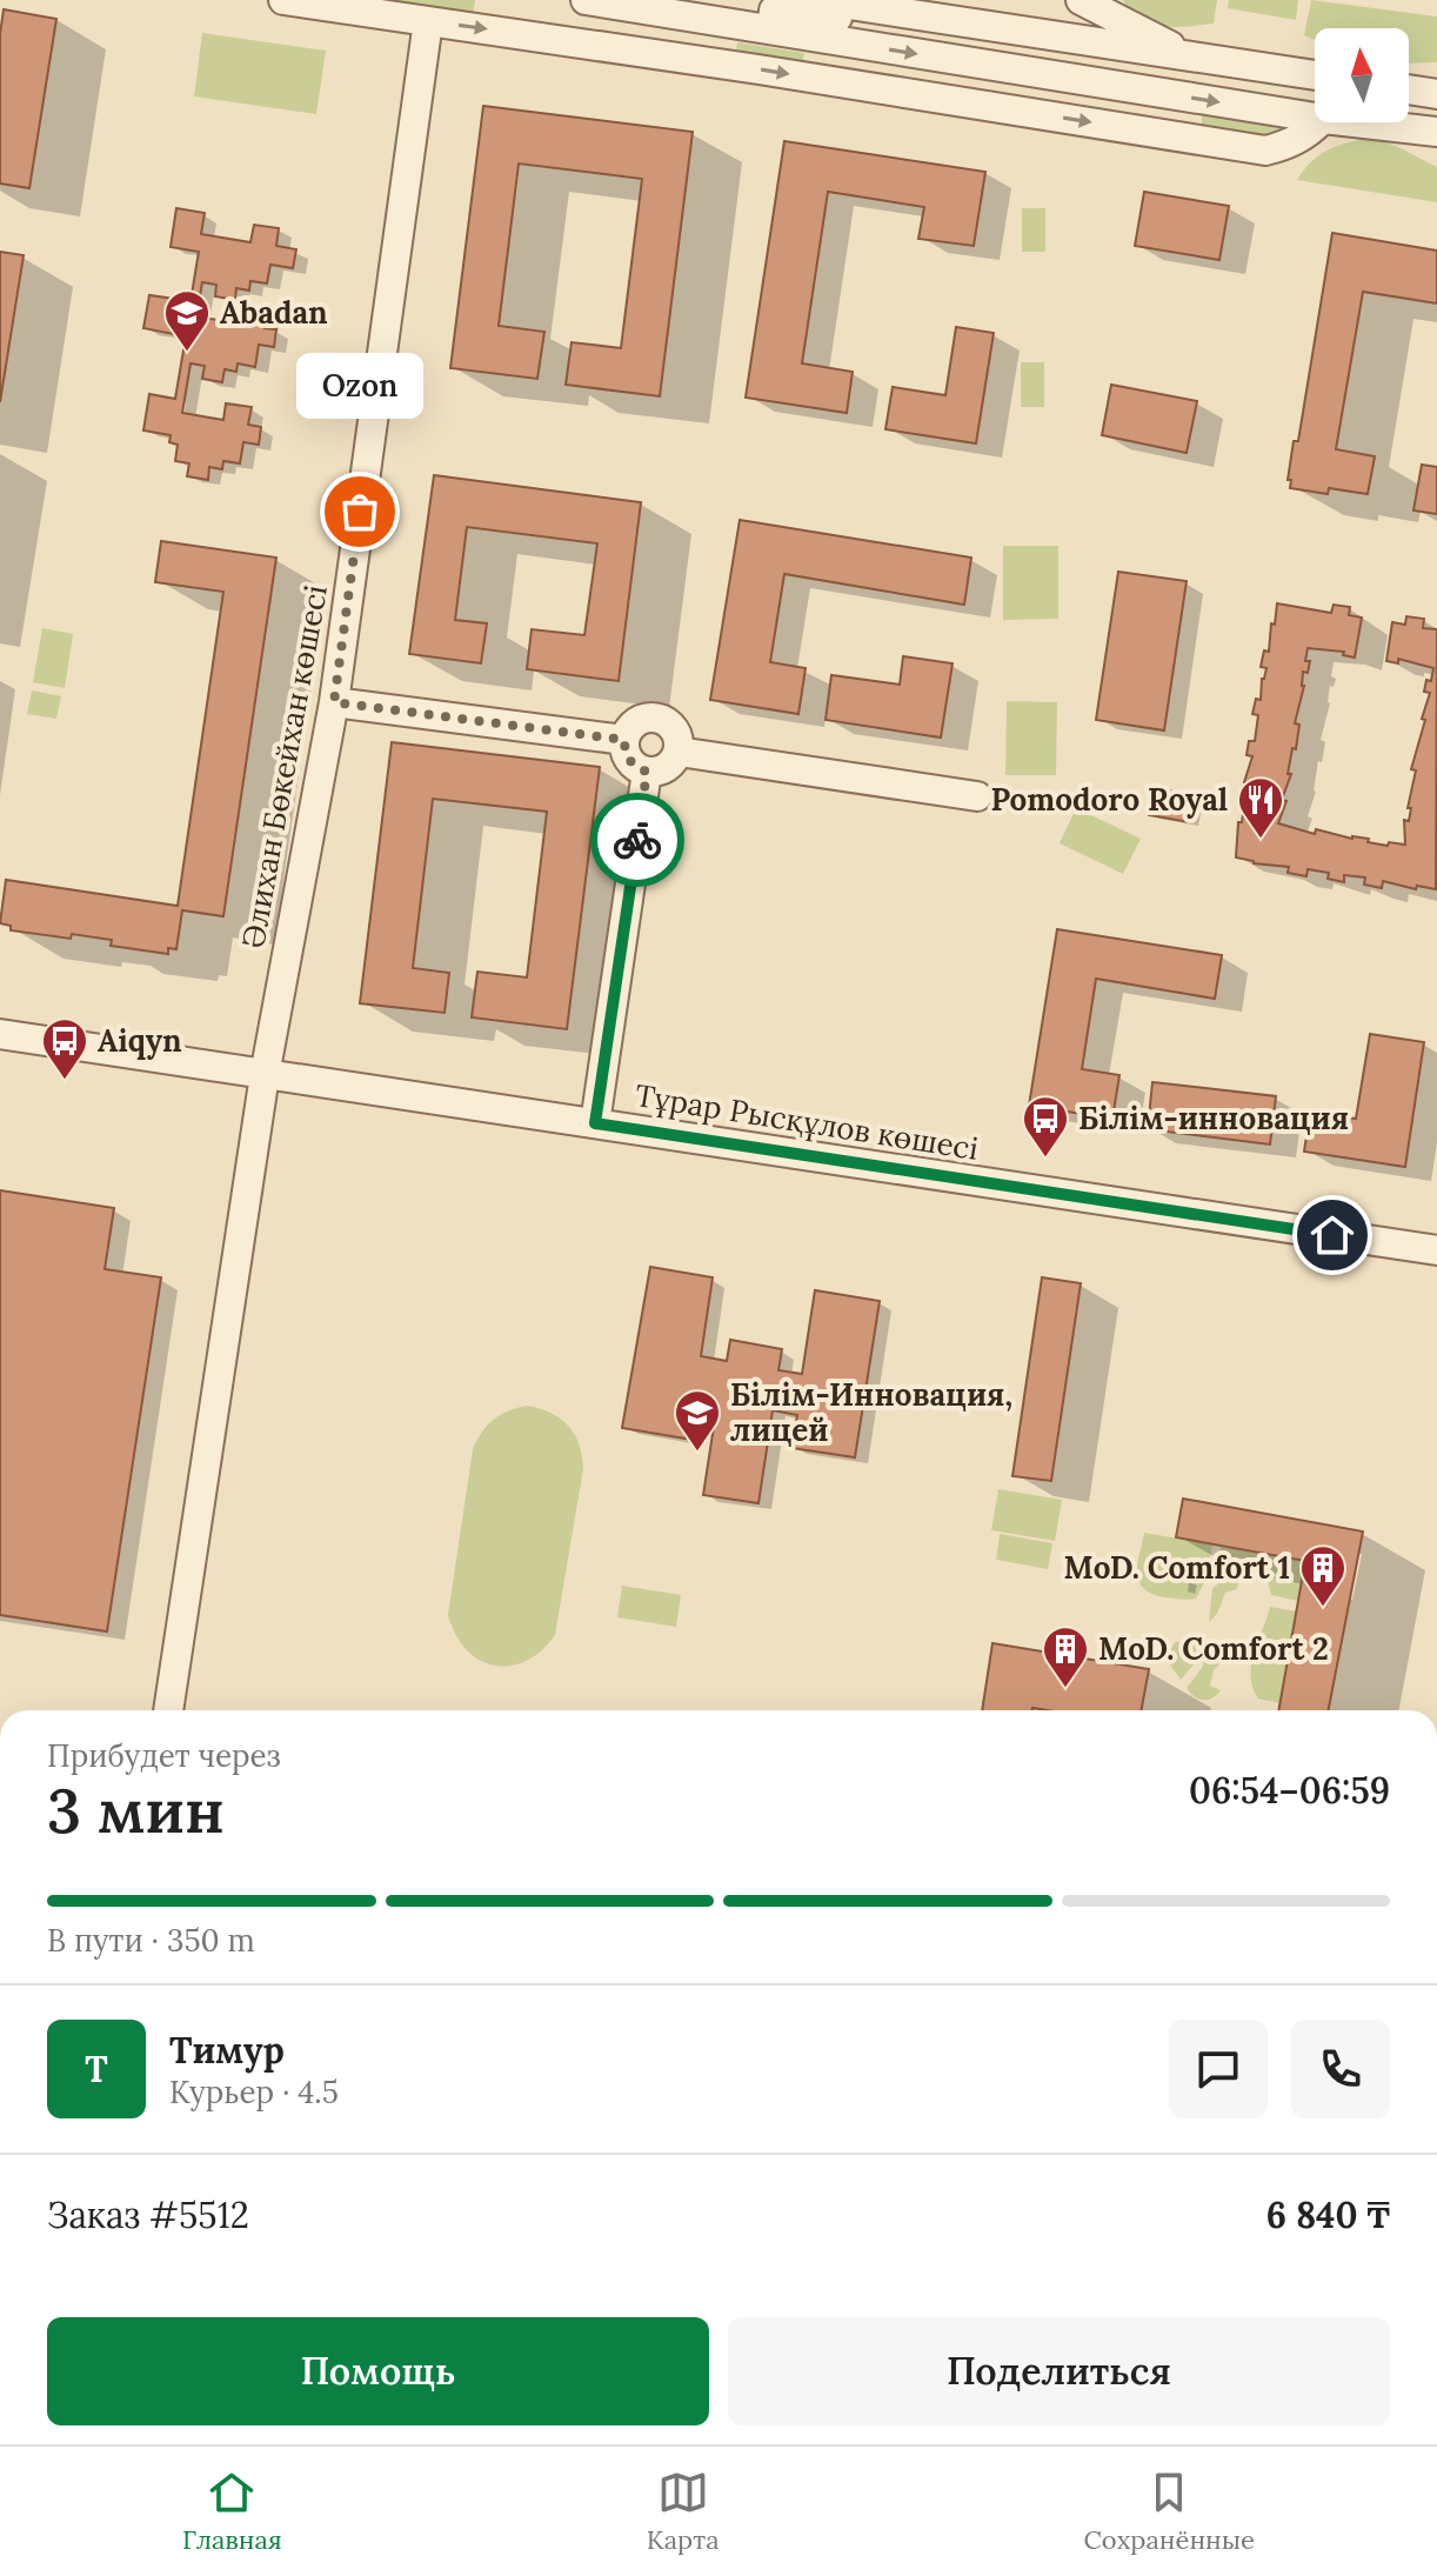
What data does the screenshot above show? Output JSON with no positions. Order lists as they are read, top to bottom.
{
  "streets": {
    "street": ["Әлихан Бөкейхан көшесі", "Тұрар Рысқұлов көшесі"]
  },
  "crossings": [
    ["Әлихан Бөкейхан көшесі", "Тұрар Рысқұлов көшесі"]
  ],
  "places": {
    "school or university": ["Abadan", "Білім-Инновация, лицей"],
    "other": ["Ozon"],
    "restaurant": ["Pomodoro Royal"],
    "bus stop": ["Aiqyn", "Білім-инновация"],
    "building": ["МoD. Comfort 1", "МoD. Comfort 2"]
  },
  "north": "top",
  "page": {
    "bubble": "Ozon",
    "heading": ["3 мин", "Прибудет через", "06:54–06:59"],
    "panel": [
      "Тимур",
      "Курьер · 4.5",
      "Заказ #5512",
      "6 840 ₸"
    ],
    "bar": "В пути · 350 m",
    "round": "Т",
    "buttons": ["Помощь", "Поделиться"],
    "tabs": ["Главная", "Карта", "Сохранённые"]
  }
}
